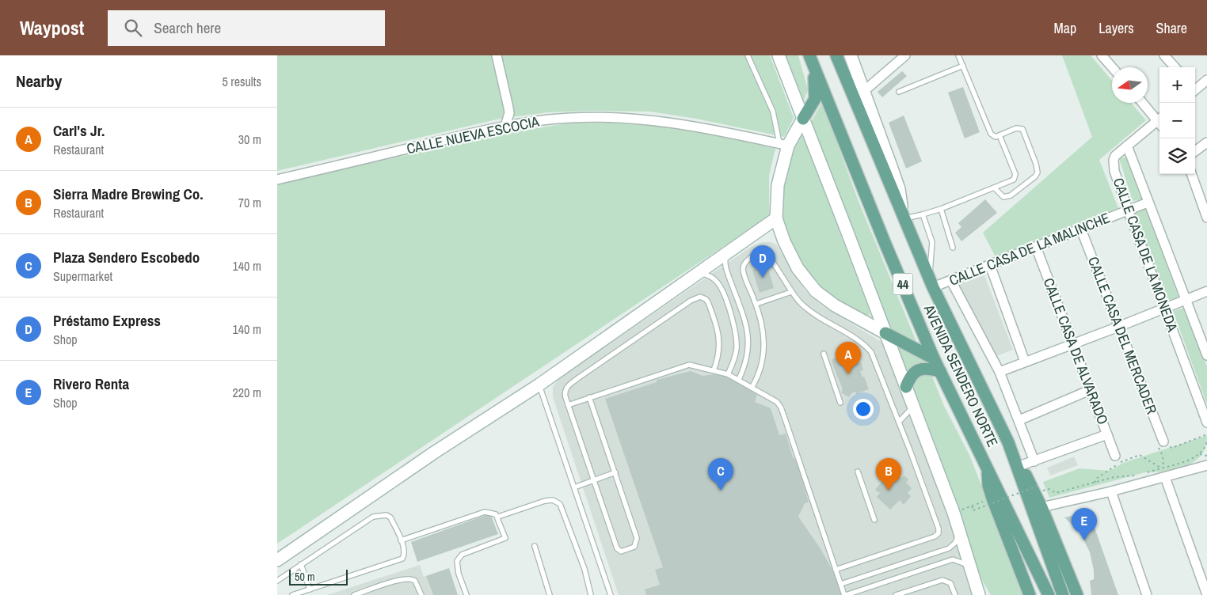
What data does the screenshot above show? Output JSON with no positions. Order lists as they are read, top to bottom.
{
  "streets": {
    "main road": ["44", "AVENIDA SENDERO NORTE"],
    "street": [
      "CALLE NUEVA ESCOCIA",
      "CALLE CASA DE LA MALINCHE",
      "CALLE CASA DE LA MONEDA",
      "CALLE CASA DEL MERCADER",
      "CALLE CASA DE ALVARADO"
    ]
  },
  "crossings": [
    ["CALLE CASA DE LA MALINCHE", "CALLE CASA DE LA MONEDA"],
    ["CALLE CASA DE LA MALINCHE", "CALLE CASA DEL MERCADER"],
    ["CALLE CASA DE LA MALINCHE", "CALLE CASA DE ALVARADO"],
    ["CALLE CASA DE LA MALINCHE", "AVENIDA SENDERO NORTE"]
  ],
  "scale_bar": "50 m",
  "north": "left",
  "page": {
    "header": "Waypost",
    "search": "Search here",
    "nav": ["Map", "Layers", "Share"],
    "heading": ["Nearby", "5 results"],
    "map_buttons": ["+", "−"],
    "list": [
      {
        "mark": "A",
        "name": "Carl's Jr.",
        "note": "Restaurant",
        "value": "30 m"
      },
      {
        "mark": "B",
        "name": "Sierra Madre Brewing Co.",
        "note": "Restaurant",
        "value": "70 m"
      },
      {
        "mark": "C",
        "name": "Plaza Sendero Escobedo",
        "note": "Supermarket",
        "value": "140 m"
      },
      {
        "mark": "D",
        "name": "Préstamo Express",
        "note": "Shop",
        "value": "140 m"
      },
      {
        "mark": "E",
        "name": "Rivero Renta",
        "note": "Shop",
        "value": "220 m"
      }
    ],
    "pins": [
      "D",
      "A",
      "B",
      "C",
      "E"
    ],
    "scale": "50 m"
  }
}
